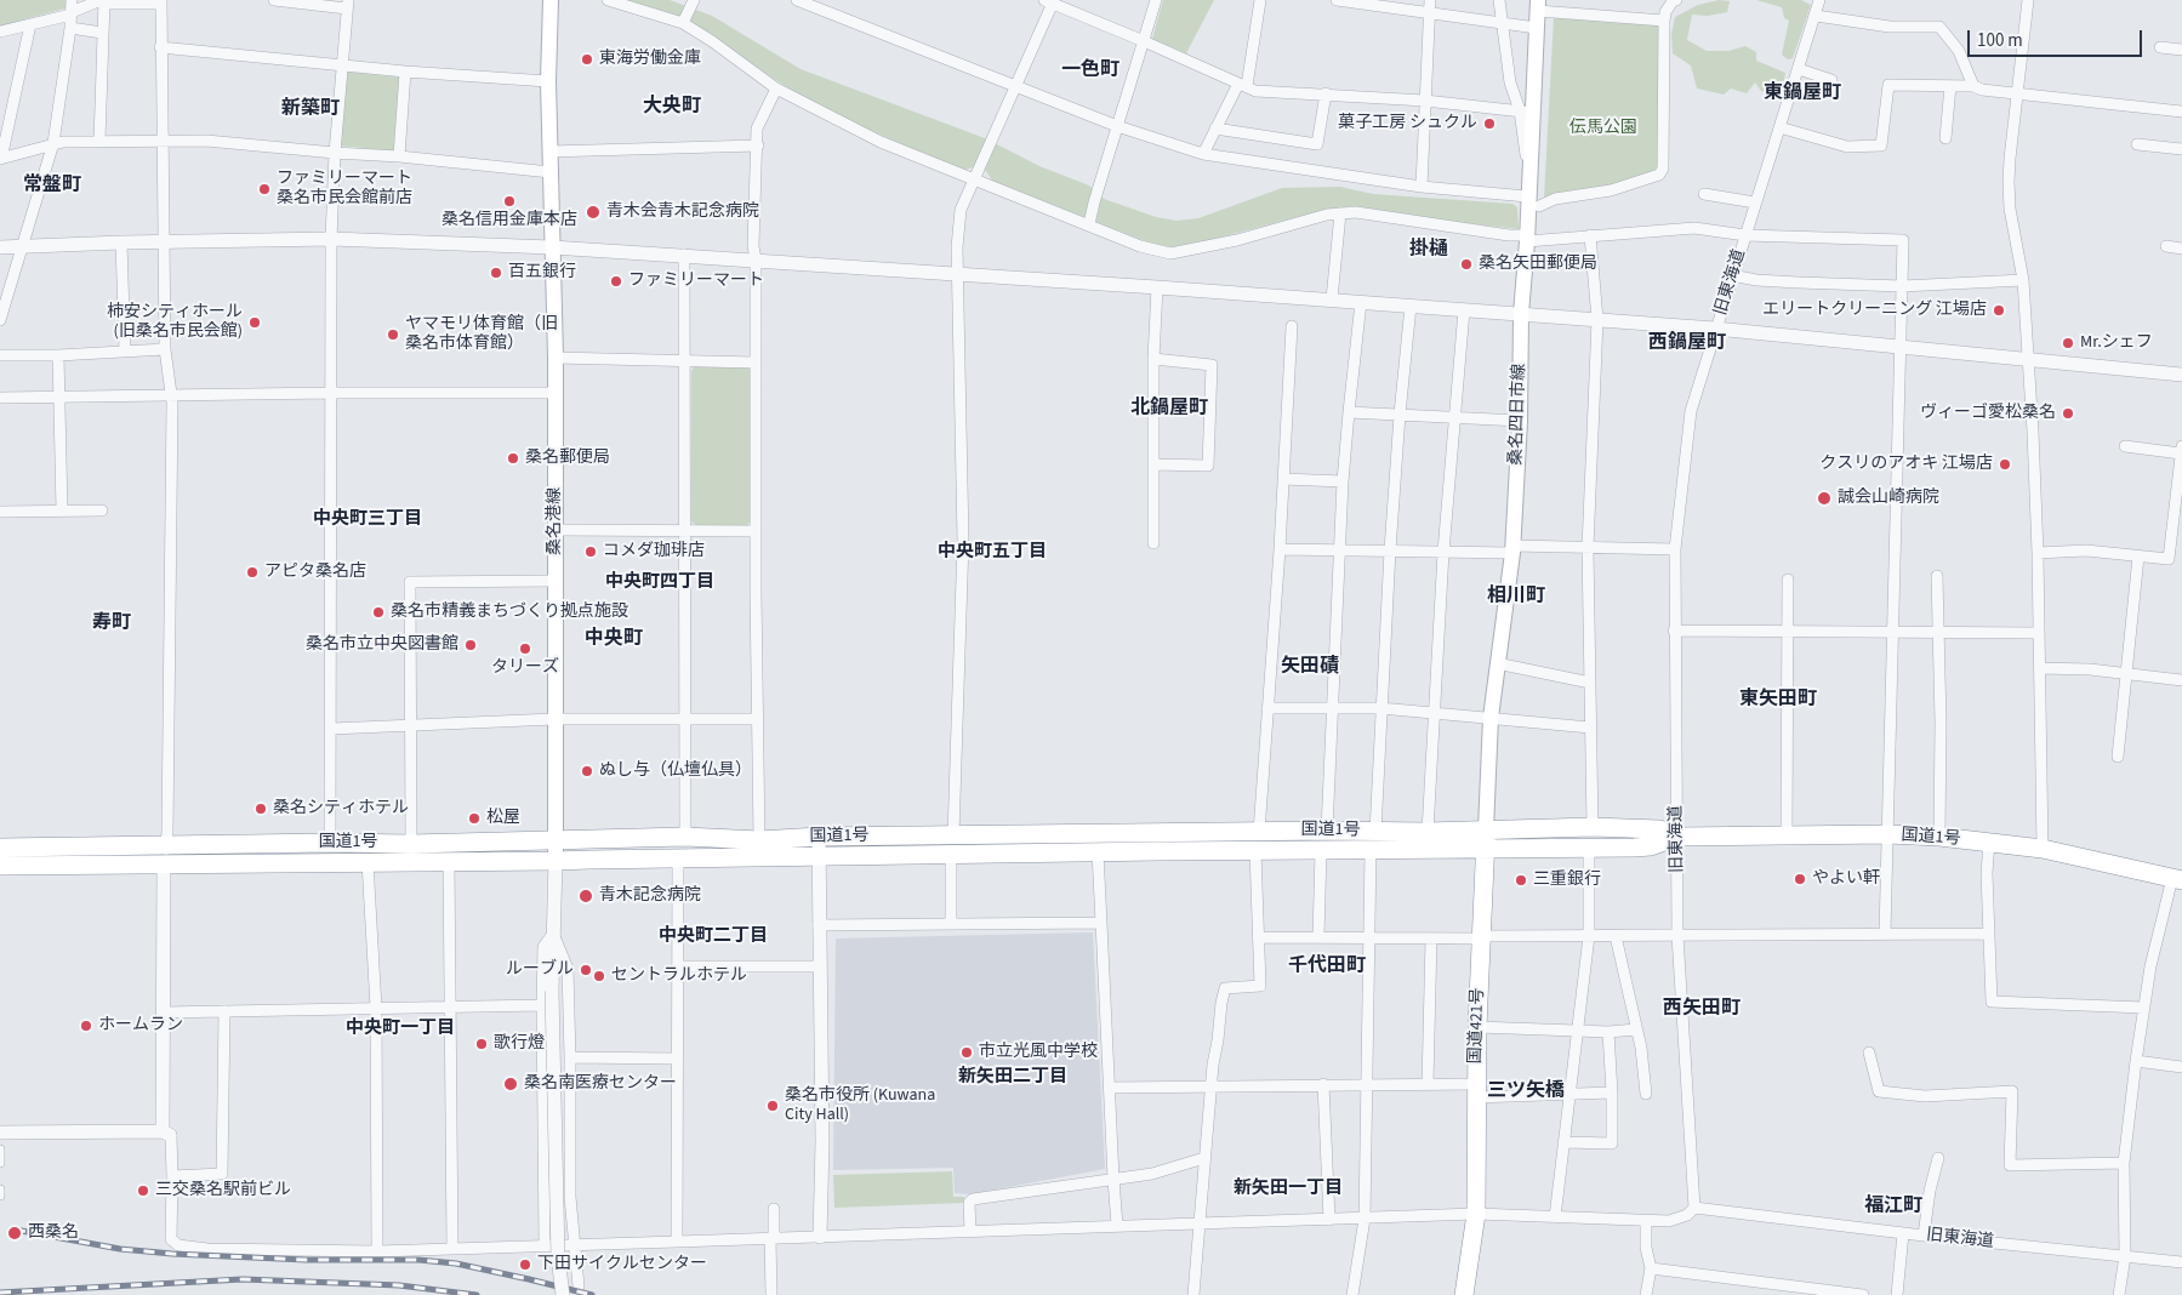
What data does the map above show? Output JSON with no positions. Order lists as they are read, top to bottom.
{
  "streets": {
    "highway": ["国道1号", "国道421号"],
    "main road": ["桑名四日市線", "桑名港線"],
    "street": ["旧東海道"]
  },
  "crossings": [
    ["旧東海道", "国道1号"],
    ["桑名四日市線", "国道1号"],
    ["桑名四日市線", "国道421号"],
    ["桑名港線", "国道1号"],
    ["国道1号", "国道421号"]
  ],
  "districts": [
    "一色町",
    "東鍋屋町",
    "大央町",
    "新築町",
    "常盤町",
    "掛樋",
    "西鍋屋町",
    "北鍋屋町",
    "中央町三丁目",
    "中央町五丁目",
    "中央町四丁目",
    "相川町",
    "寿町",
    "中央町",
    "矢田磧",
    "東矢田町",
    "中央町二丁目",
    "千代田町",
    "西矢田町",
    "中央町一丁目",
    "新矢田二丁目",
    "三ツ矢橋",
    "新矢田一丁目",
    "福江町"
  ],
  "parks": ["伝馬公園"],
  "places": [
    "東海労働金庫",
    "菓子工房 シュクル",
    "ファミリーマート 桑名市民会館前店",
    "桑名信用金庫本店",
    "青木会青木記念病院",
    "桑名矢田郵便局",
    "百五銀行",
    "ファミリーマート",
    "エリートクリーニング 江場店",
    "柿安シティホール (旧桑名市民会館)",
    "ヤマモリ体育館（旧 桑名市体育館）",
    "Mr.シェフ",
    "ヴィーゴ愛松桑名",
    "桑名郵便局",
    "クスリのアオキ 江場店",
    "誠会山崎病院",
    "コメダ珈琲店",
    "アピタ桑名店",
    "桑名市精義まちづくり拠点施設",
    "桑名市立中央図書館",
    "タリーズ",
    "ぬし与（仏壇仏具）",
    "桑名シティホテル",
    "松屋",
    "やよい軒",
    "三重銀行",
    "青木記念病院",
    "ルーブル",
    "セントラルホテル",
    "ホームラン",
    "歌行燈",
    "市立光風中学校",
    "桑名南医療センター",
    "桑名市役所 (Kuwana City Hall)",
    "三交桑名駅前ビル",
    "西桑名",
    "下田サイクルセンター"
  ],
  "scale_bar": "100 m"
}
